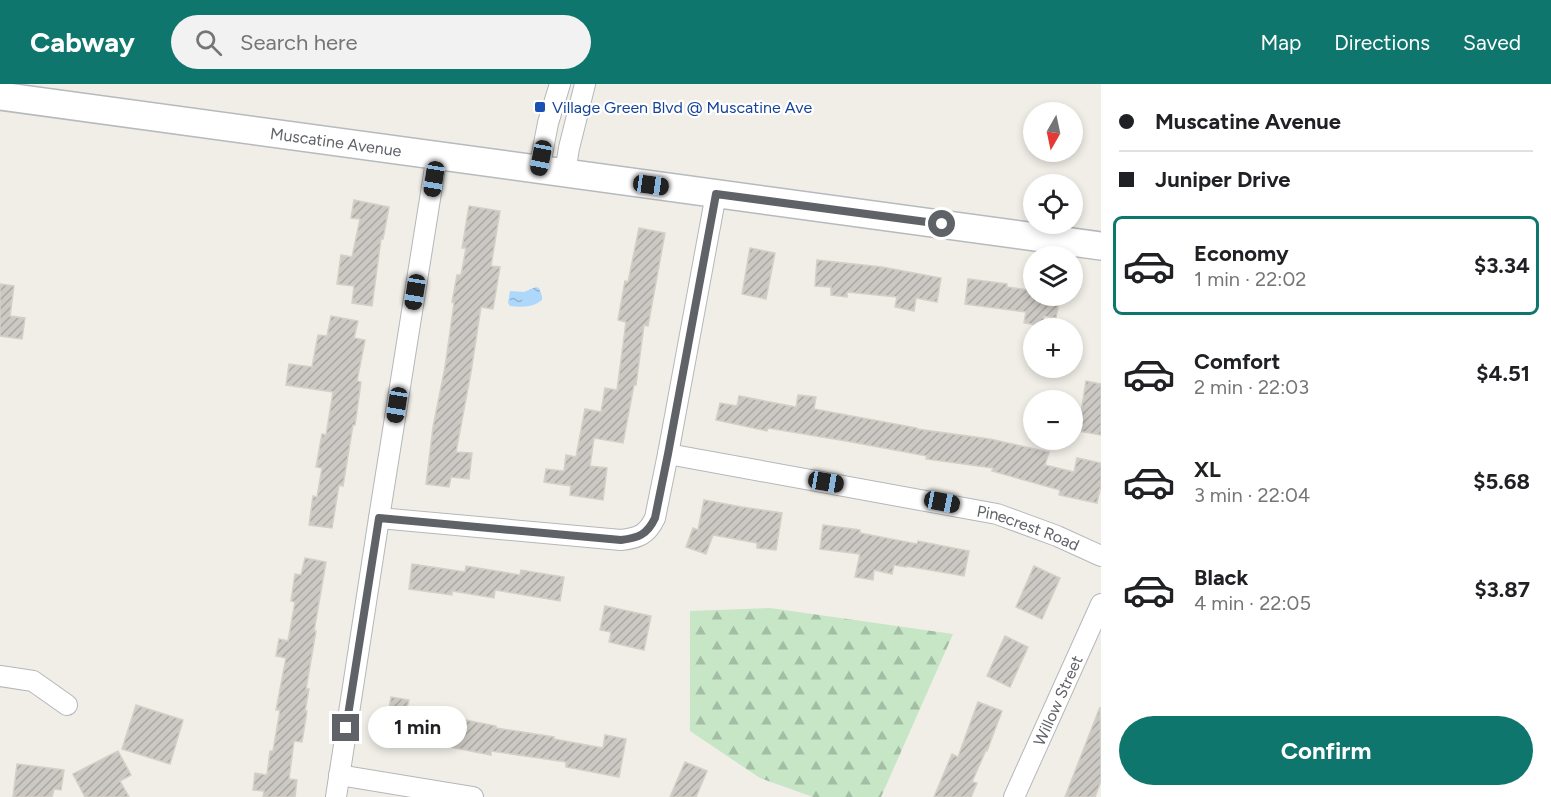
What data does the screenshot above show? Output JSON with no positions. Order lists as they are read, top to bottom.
{
  "streets": {
    "main road": ["Muscatine Avenue"],
    "street": ["Pinecrest Road", "Willow Street"]
  },
  "places": {
    "transit": ["Village Green Blvd @ Muscatine Ave"]
  },
  "north": "bottom",
  "page": {
    "header": "Cabway",
    "search": "Search here",
    "nav": ["Map", "Directions", "Saved"],
    "banner": ["Muscatine Avenue", "Juniper Drive"],
    "map_buttons": ["+", "−"],
    "list": [
      {
        "name": "Economy",
        "note": "1 min · 22:02",
        "value": "$3.34"
      },
      {
        "name": "Comfort",
        "note": "2 min · 22:03",
        "value": "$4.51"
      },
      {
        "name": "XL",
        "note": "3 min · 22:04",
        "value": "$5.68"
      },
      {
        "name": "Black",
        "note": "4 min · 22:05",
        "value": "$3.87"
      }
    ],
    "buttons": "Confirm",
    "bubble": "1 min"
  }
}
